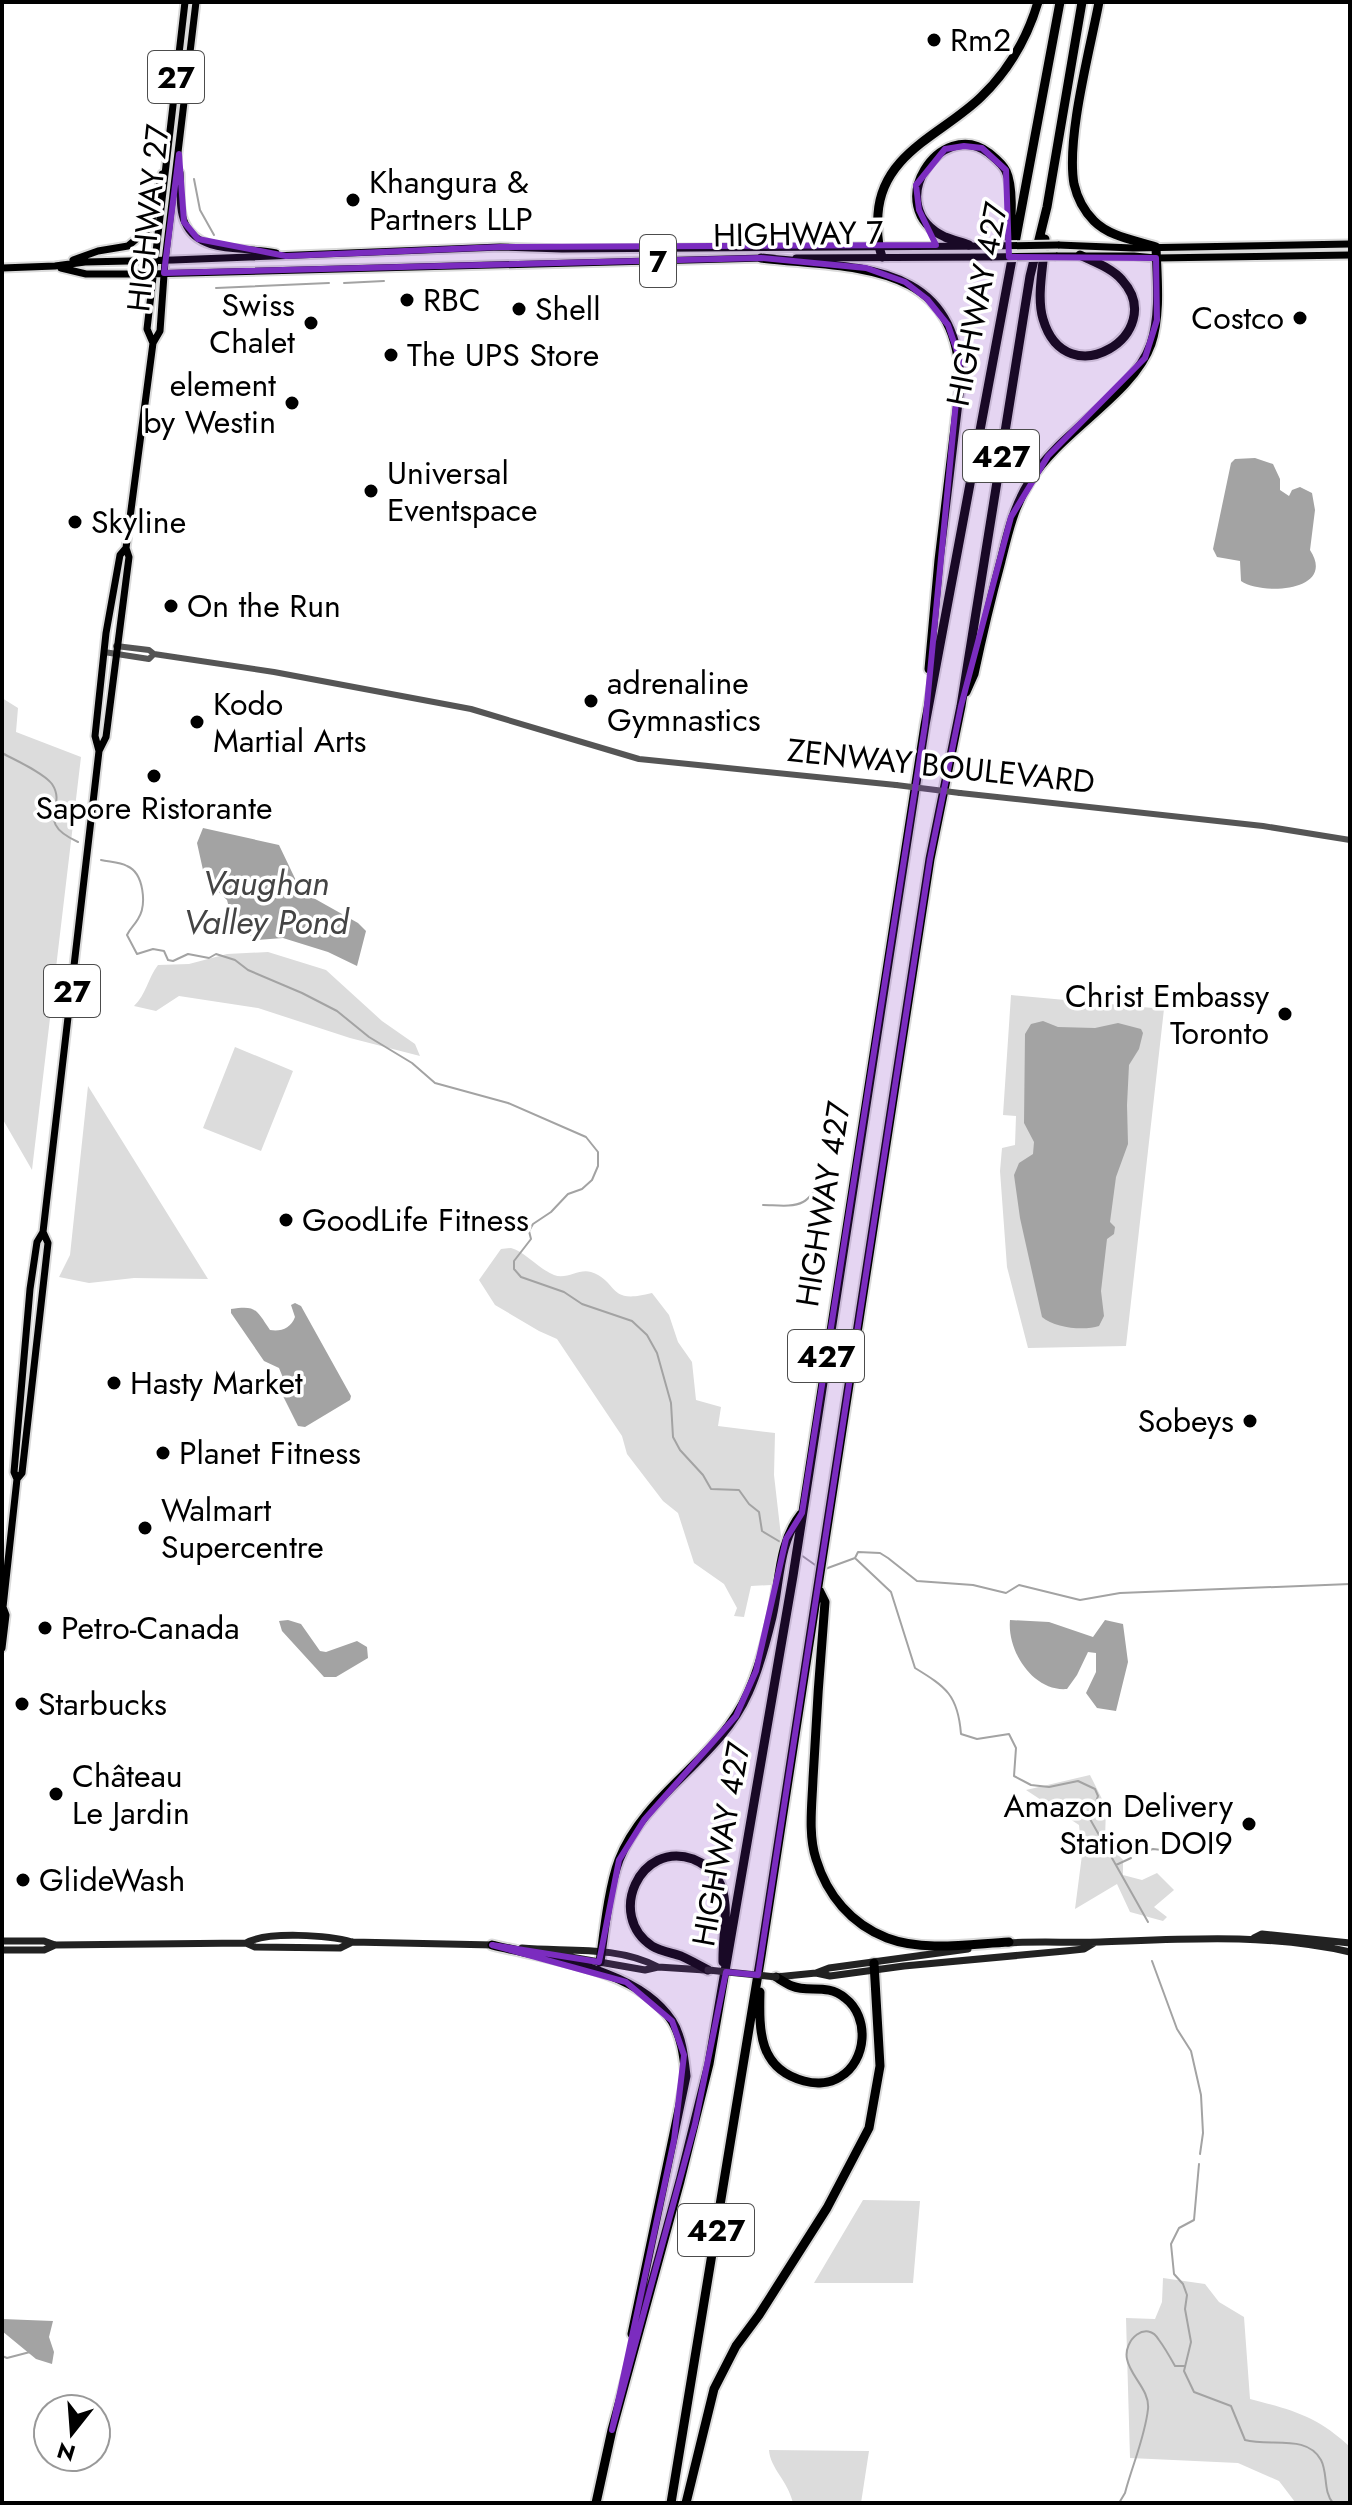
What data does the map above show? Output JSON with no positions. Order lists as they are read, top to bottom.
{
  "streets": {
    "highway": ["HIGHWAY 427", "427"],
    "main road": [
      "27",
      "HIGHWAY 27",
      "HIGHWAY 7",
      "7"
    ],
    "street": ["ZENWAY BOULEVARD"]
  },
  "crossings": [
    ["HIGHWAY 27", "HIGHWAY 7"],
    ["HIGHWAY 27", "ZENWAY BOULEVARD"]
  ],
  "water": ["Vaughan Valley Pond"],
  "places": [
    "Rm2",
    "Khangura & Partners LLP",
    "RBC",
    "Shell",
    "Costco",
    "Swiss Chalet",
    "The UPS Store",
    "element by Westin",
    "Universal Eventspace",
    "Skyline",
    "On the Run",
    "adrenaline Gymnastics",
    "Kodo Martial Arts",
    "Sapore Ristorante",
    "Christ Embassy Toronto",
    "GoodLife Fitness",
    "Hasty Market",
    "Sobeys",
    "Planet Fitness",
    "Walmart Supercentre",
    "Petro-Canada",
    "Starbucks",
    "Château Le Jardin",
    "Amazon Delivery Station DOI9",
    "GlideWash"
  ],
  "north": "bottom"
}
